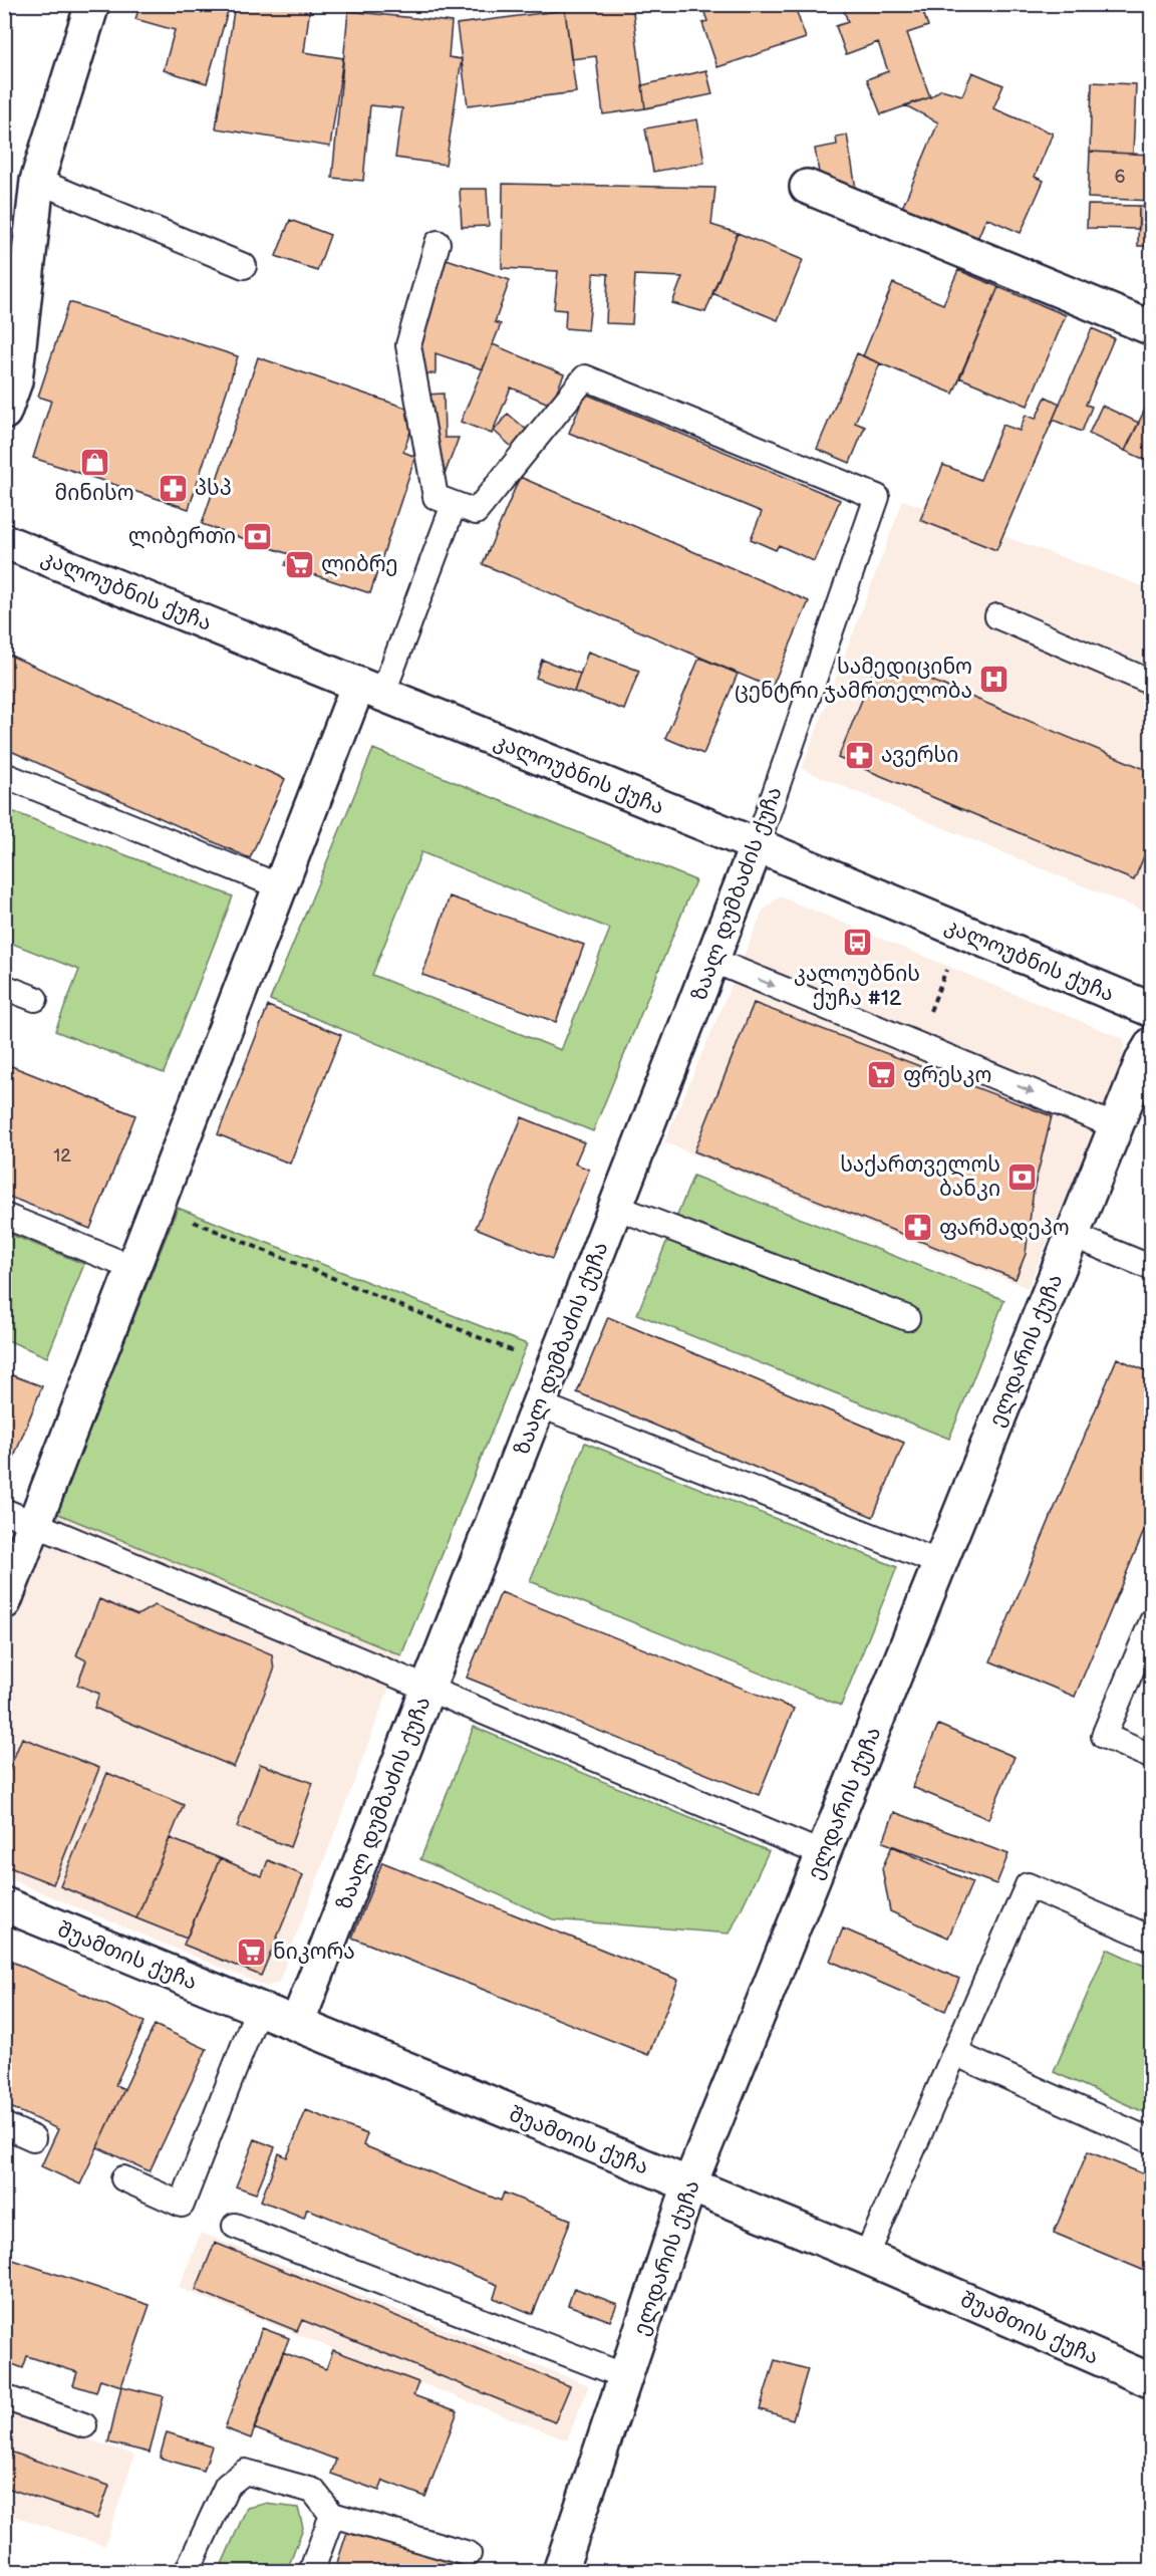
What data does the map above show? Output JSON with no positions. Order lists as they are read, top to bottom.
{
  "streets": {
    "street": [
      "კალოუბნის ქუჩა",
      "ზაალ დუმბაძის ქუჩა",
      "ელდარის ქუჩა",
      "შუამთის ქუჩა"
    ]
  },
  "crossings": [
    ["კალოუბნის ქუჩა", "ზაალ დუმბაძის ქუჩა"],
    ["ზაალ დუმბაძის ქუჩა", "შუამთის ქუჩა"],
    ["ელდარის ქუჩა", "შუამთის ქუჩა"]
  ],
  "places": {
    "shop": ["მინისო"],
    "pharmacy": ["პსპ", "ავერსი", "ფარმადეპო"],
    "bank": ["ლიბერთი", "საქართველოს ბანკი"],
    "supermarket": ["ლიბრე", "ფრესკო", "ნიკორა"],
    "hospital": ["სამედიცინო ცენტრი ჯამრთელობა"],
    "bus stop": ["კალოუბნის ქუჩა #12"]
  },
  "house_numbers": ["6", "12"]
}
